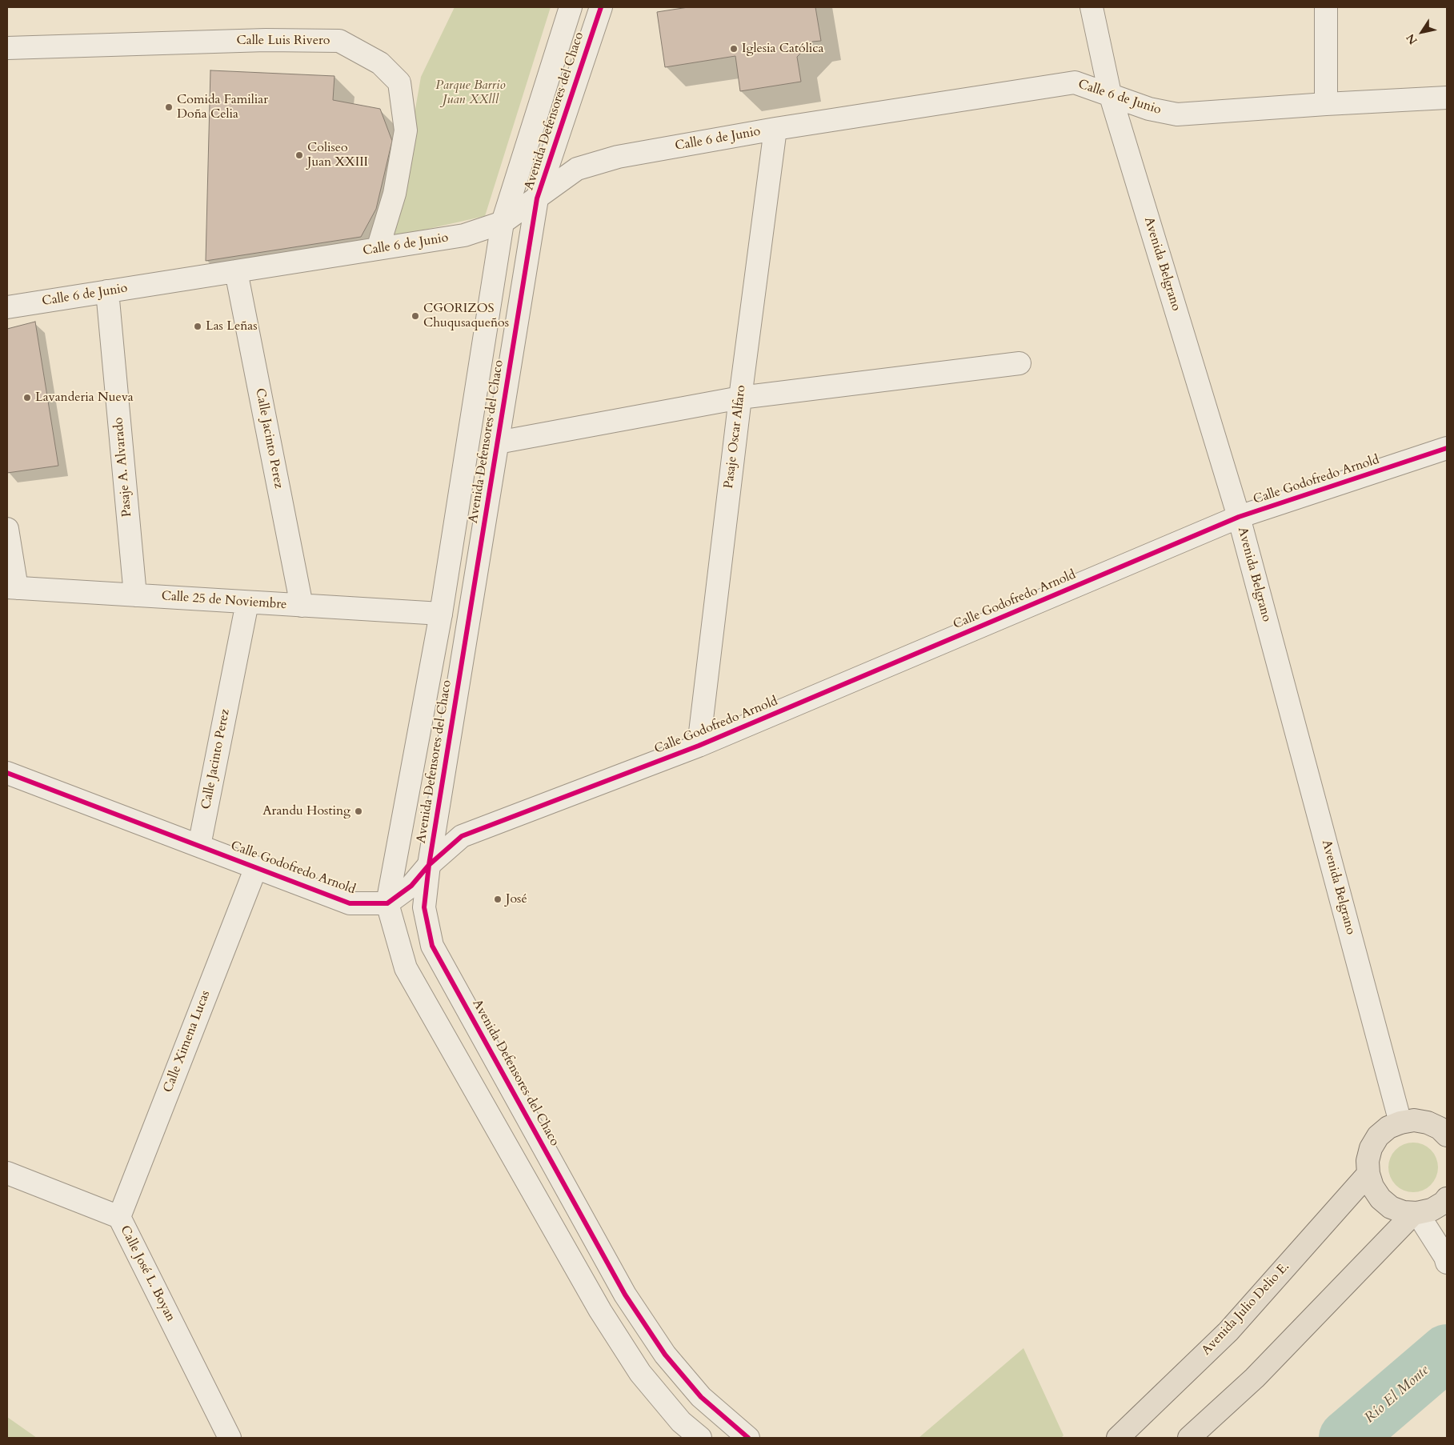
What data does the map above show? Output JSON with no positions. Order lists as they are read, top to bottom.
{
  "streets": {
    "main road": ["Avenida Julio Delio E."],
    "street": [
      "Calle Luis Rivero",
      "Calle 6 de Junio",
      "Avenida Defensores del Chaco",
      "Avenida Belgrano",
      "Pasaje Oscar Alfaro",
      "Calle Jacinto Perez",
      "Pasaje A. Alvarado",
      "Calle Godofredo Arnold",
      "Calle 25 de Noviembre",
      "Calle Ximena Lucas",
      "Calle José L. Boyan"
    ]
  },
  "crossings": [
    ["Calle Luis Rivero", "Calle 6 de Junio"],
    ["Calle 6 de Junio", "Avenida Defensores del Chaco"],
    ["Calle 6 de Junio", "Avenida Belgrano"],
    ["Calle 6 de Junio", "Pasaje Oscar Alfaro"],
    ["Calle 6 de Junio", "Calle Jacinto Perez"],
    ["Calle 6 de Junio", "Pasaje A. Alvarado"],
    ["Avenida Defensores del Chaco", "Calle Godofredo Arnold"],
    ["Avenida Defensores del Chaco", "Calle 25 de Noviembre"],
    ["Avenida Belgrano", "Calle Godofredo Arnold"],
    ["Pasaje Oscar Alfaro", "Calle Godofredo Arnold"],
    ["Calle Jacinto Perez", "Calle Godofredo Arnold"],
    ["Calle Jacinto Perez", "Calle 25 de Noviembre"],
    ["Pasaje A. Alvarado", "Calle 25 de Noviembre"],
    ["Calle Godofredo Arnold", "Calle Ximena Lucas"],
    ["Calle Ximena Lucas", "Calle José L. Boyan"]
  ],
  "water": ["Río El Monte"],
  "parks": ["Parque Barrio Juan XXlll"],
  "places": [
    "Iglesia Católica",
    "Comida Familiar Doña Celia",
    "Coliseo Juan XXIII",
    "CGORIZOS Chuqusaqueños",
    "Las Leñas",
    "Lavanderia Nueva",
    "Arandu Hosting",
    "José"
  ],
  "north": "bottom left"
}
